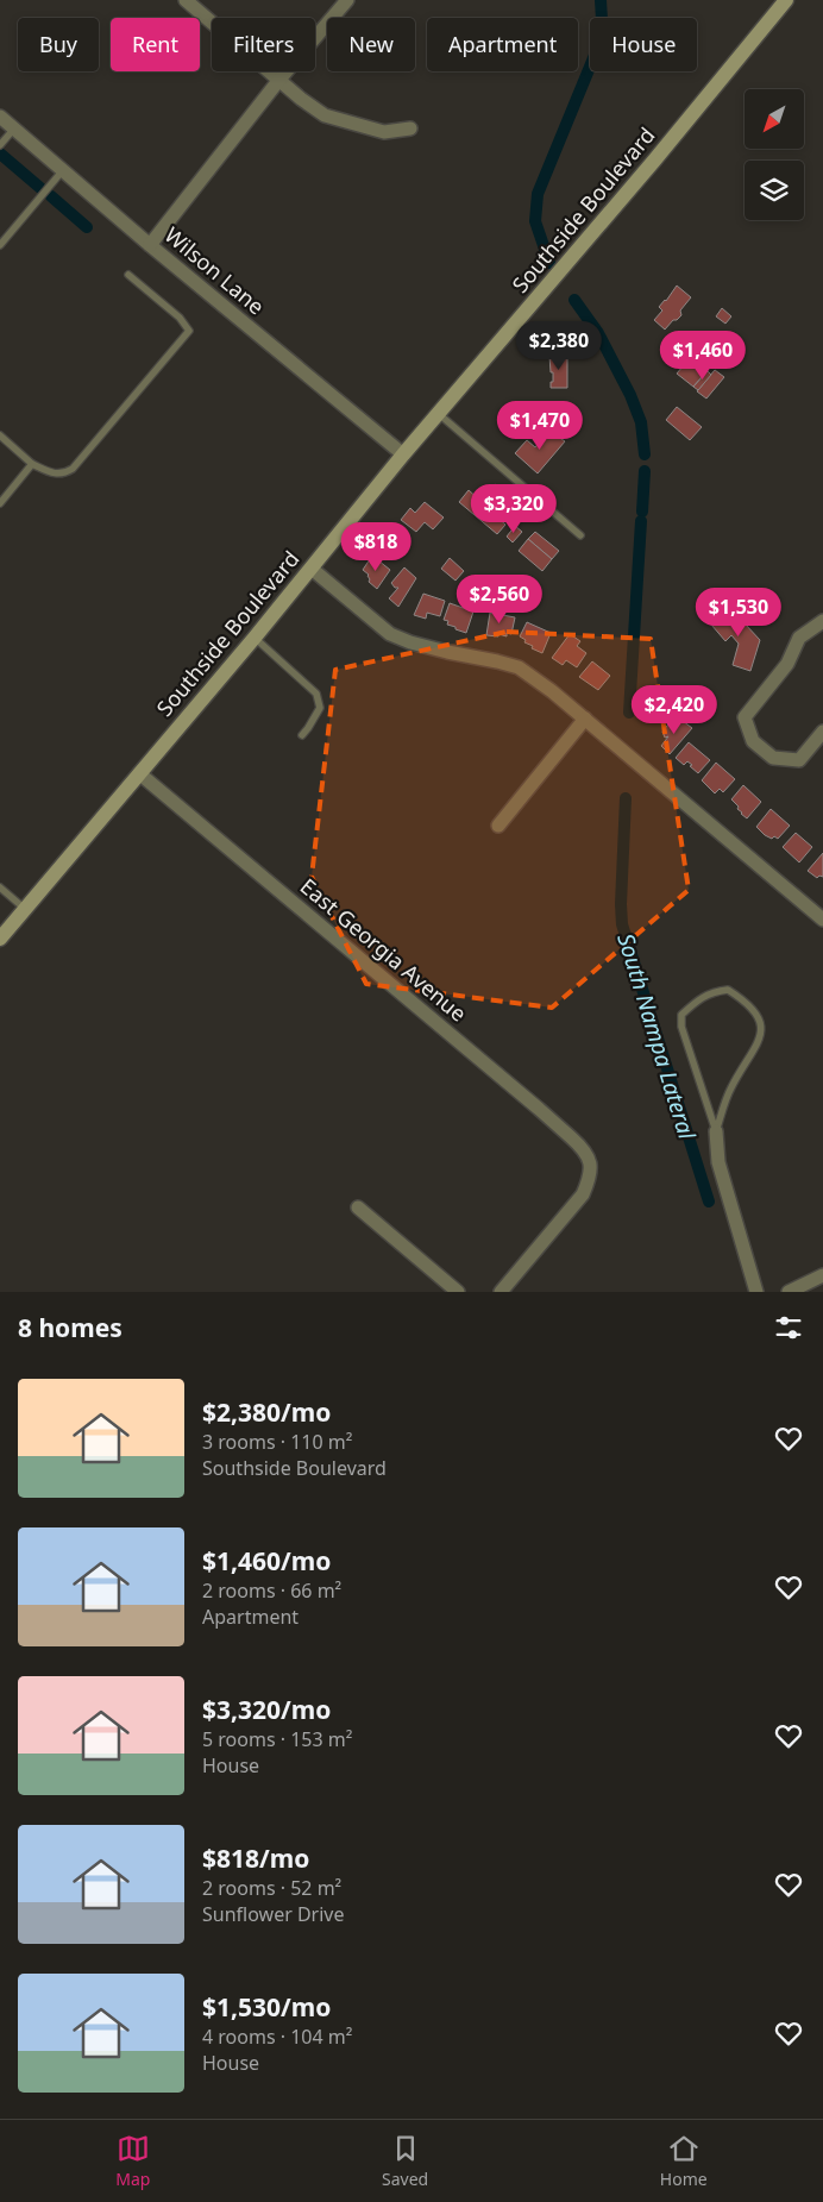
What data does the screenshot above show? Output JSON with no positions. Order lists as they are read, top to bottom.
{
  "streets": {
    "main road": ["Southside Boulevard"],
    "street": ["Wilson Lane", "East Georgia Avenue"]
  },
  "crossings": [
    ["Southside Boulevard", "Wilson Lane"],
    ["Southside Boulevard", "East Georgia Avenue"]
  ],
  "water": ["South Nampa Lateral"],
  "north": "bottom left",
  "page": {
    "chip": [
      "Buy",
      "Rent",
      "Filters",
      "New",
      "Apartment",
      "House"
    ],
    "price": [
      "$2,380",
      "$1,460",
      "$1,470",
      "$3,320",
      "$818",
      "$2,560",
      "$1,530",
      "$2,420"
    ],
    "heading": "8 homes",
    "list": [
      {
        "name": "$2,380/mo",
        "note": "3 rooms · 110 m² · Southside Boulevard"
      },
      {
        "name": "$1,460/mo",
        "note": "2 rooms · 66 m² · Apartment"
      },
      {
        "name": "$3,320/mo",
        "note": "5 rooms · 153 m² · House"
      },
      {
        "name": "$818/mo",
        "note": "2 rooms · 52 m² · Sunflower Drive"
      },
      {
        "name": "$1,530/mo",
        "note": "4 rooms · 104 m² · House"
      }
    ],
    "tabs": ["Map", "Saved", "Home"]
  }
}
